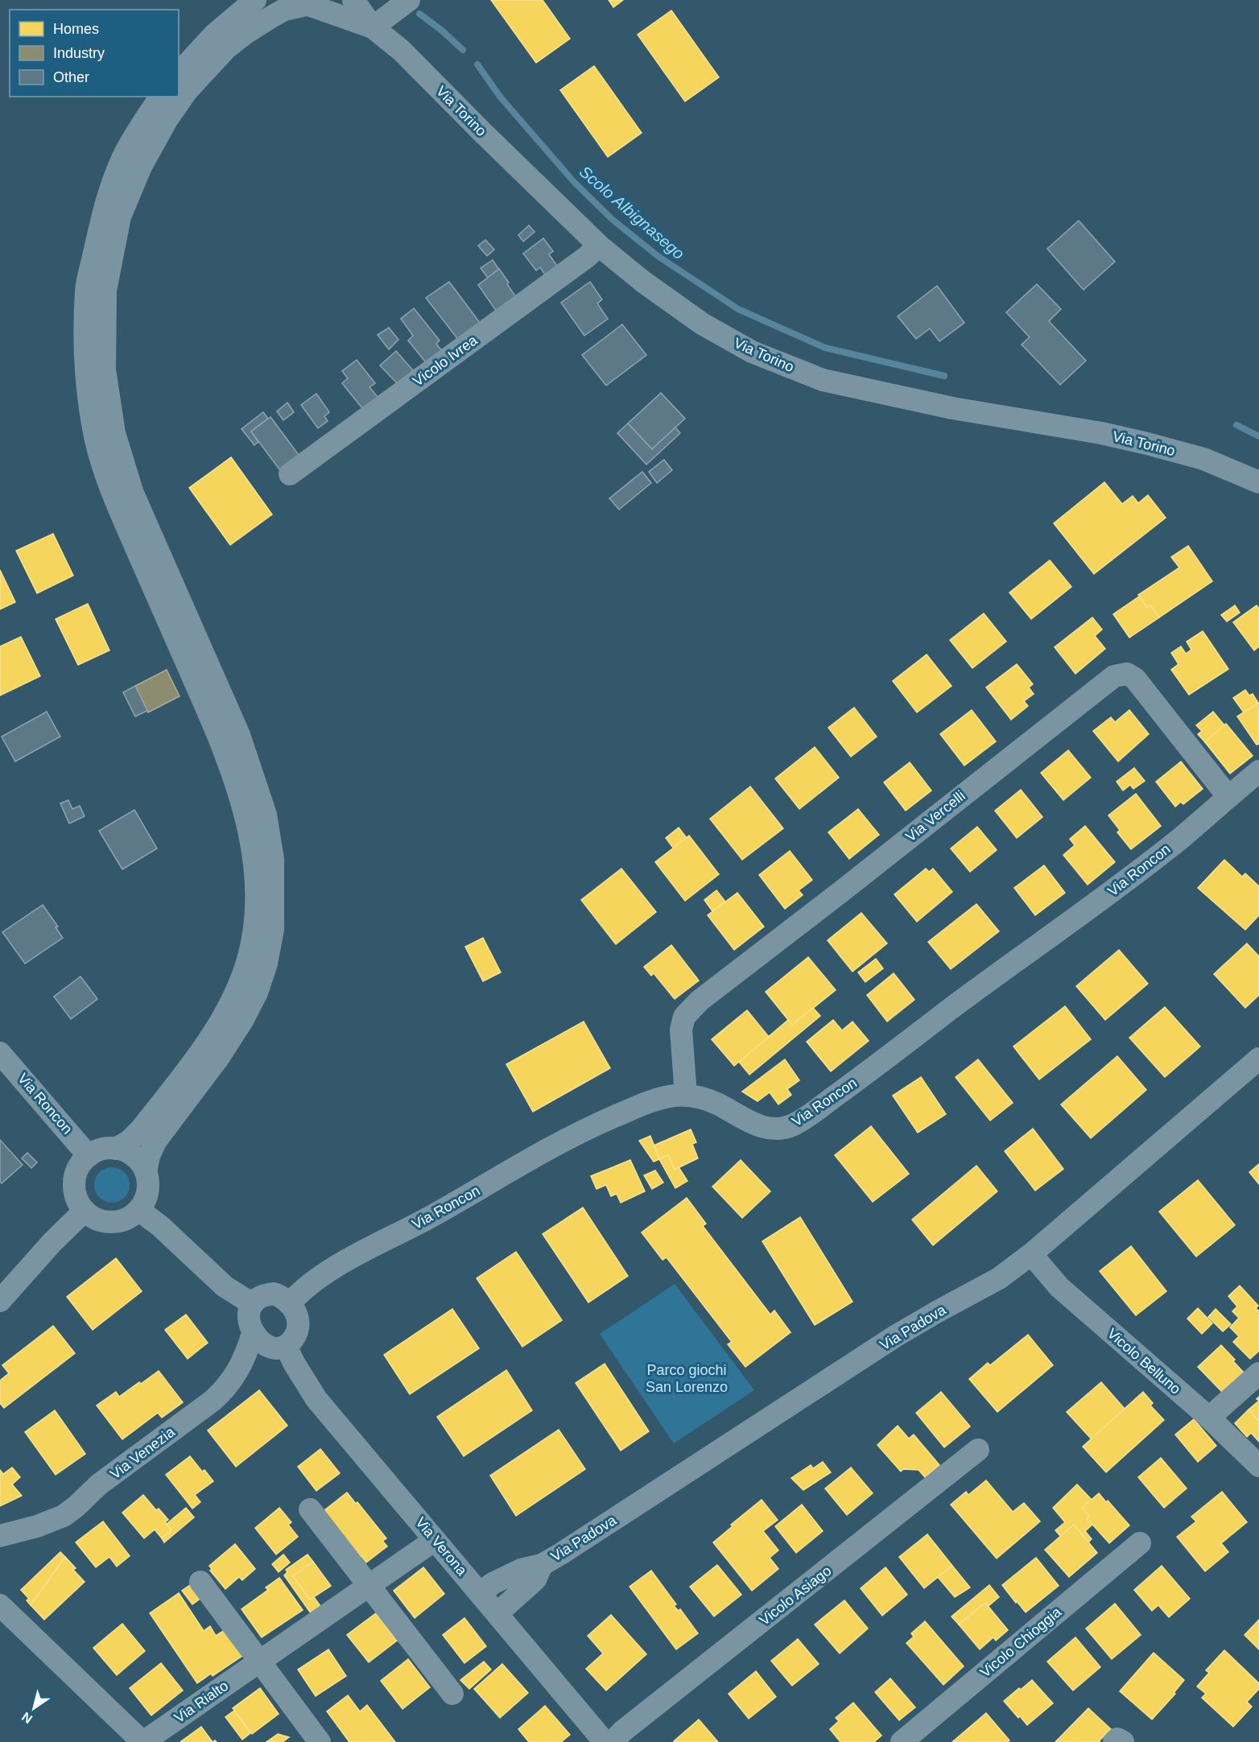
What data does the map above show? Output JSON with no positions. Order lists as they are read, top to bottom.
{
  "streets": {
    "street": [
      "Via Torino",
      "Vicolo Ivrea",
      "Via Vercelli",
      "Via Roncon",
      "Via Padova",
      "Vicolo Belluno",
      "Via Venezia",
      "Via Verona",
      "Vicolo Asiago",
      "Vicolo Chioggia",
      "Via Rialto"
    ]
  },
  "crossings": [
    ["Via Torino", "Vicolo Ivrea"],
    ["Via Vercelli", "Via Roncon"],
    ["Via Roncon", "Via Venezia"],
    ["Via Roncon", "Via Verona"],
    ["Via Padova", "Vicolo Belluno"],
    ["Via Padova", "Via Verona"],
    ["Via Venezia", "Via Verona"],
    ["Via Verona", "Via Rialto"]
  ],
  "water": ["Scolo Albignasego"],
  "parks": ["Parco giochi San Lorenzo"],
  "legend": ["Homes", "Industry", "Other"],
  "north": "bottom left"
}
